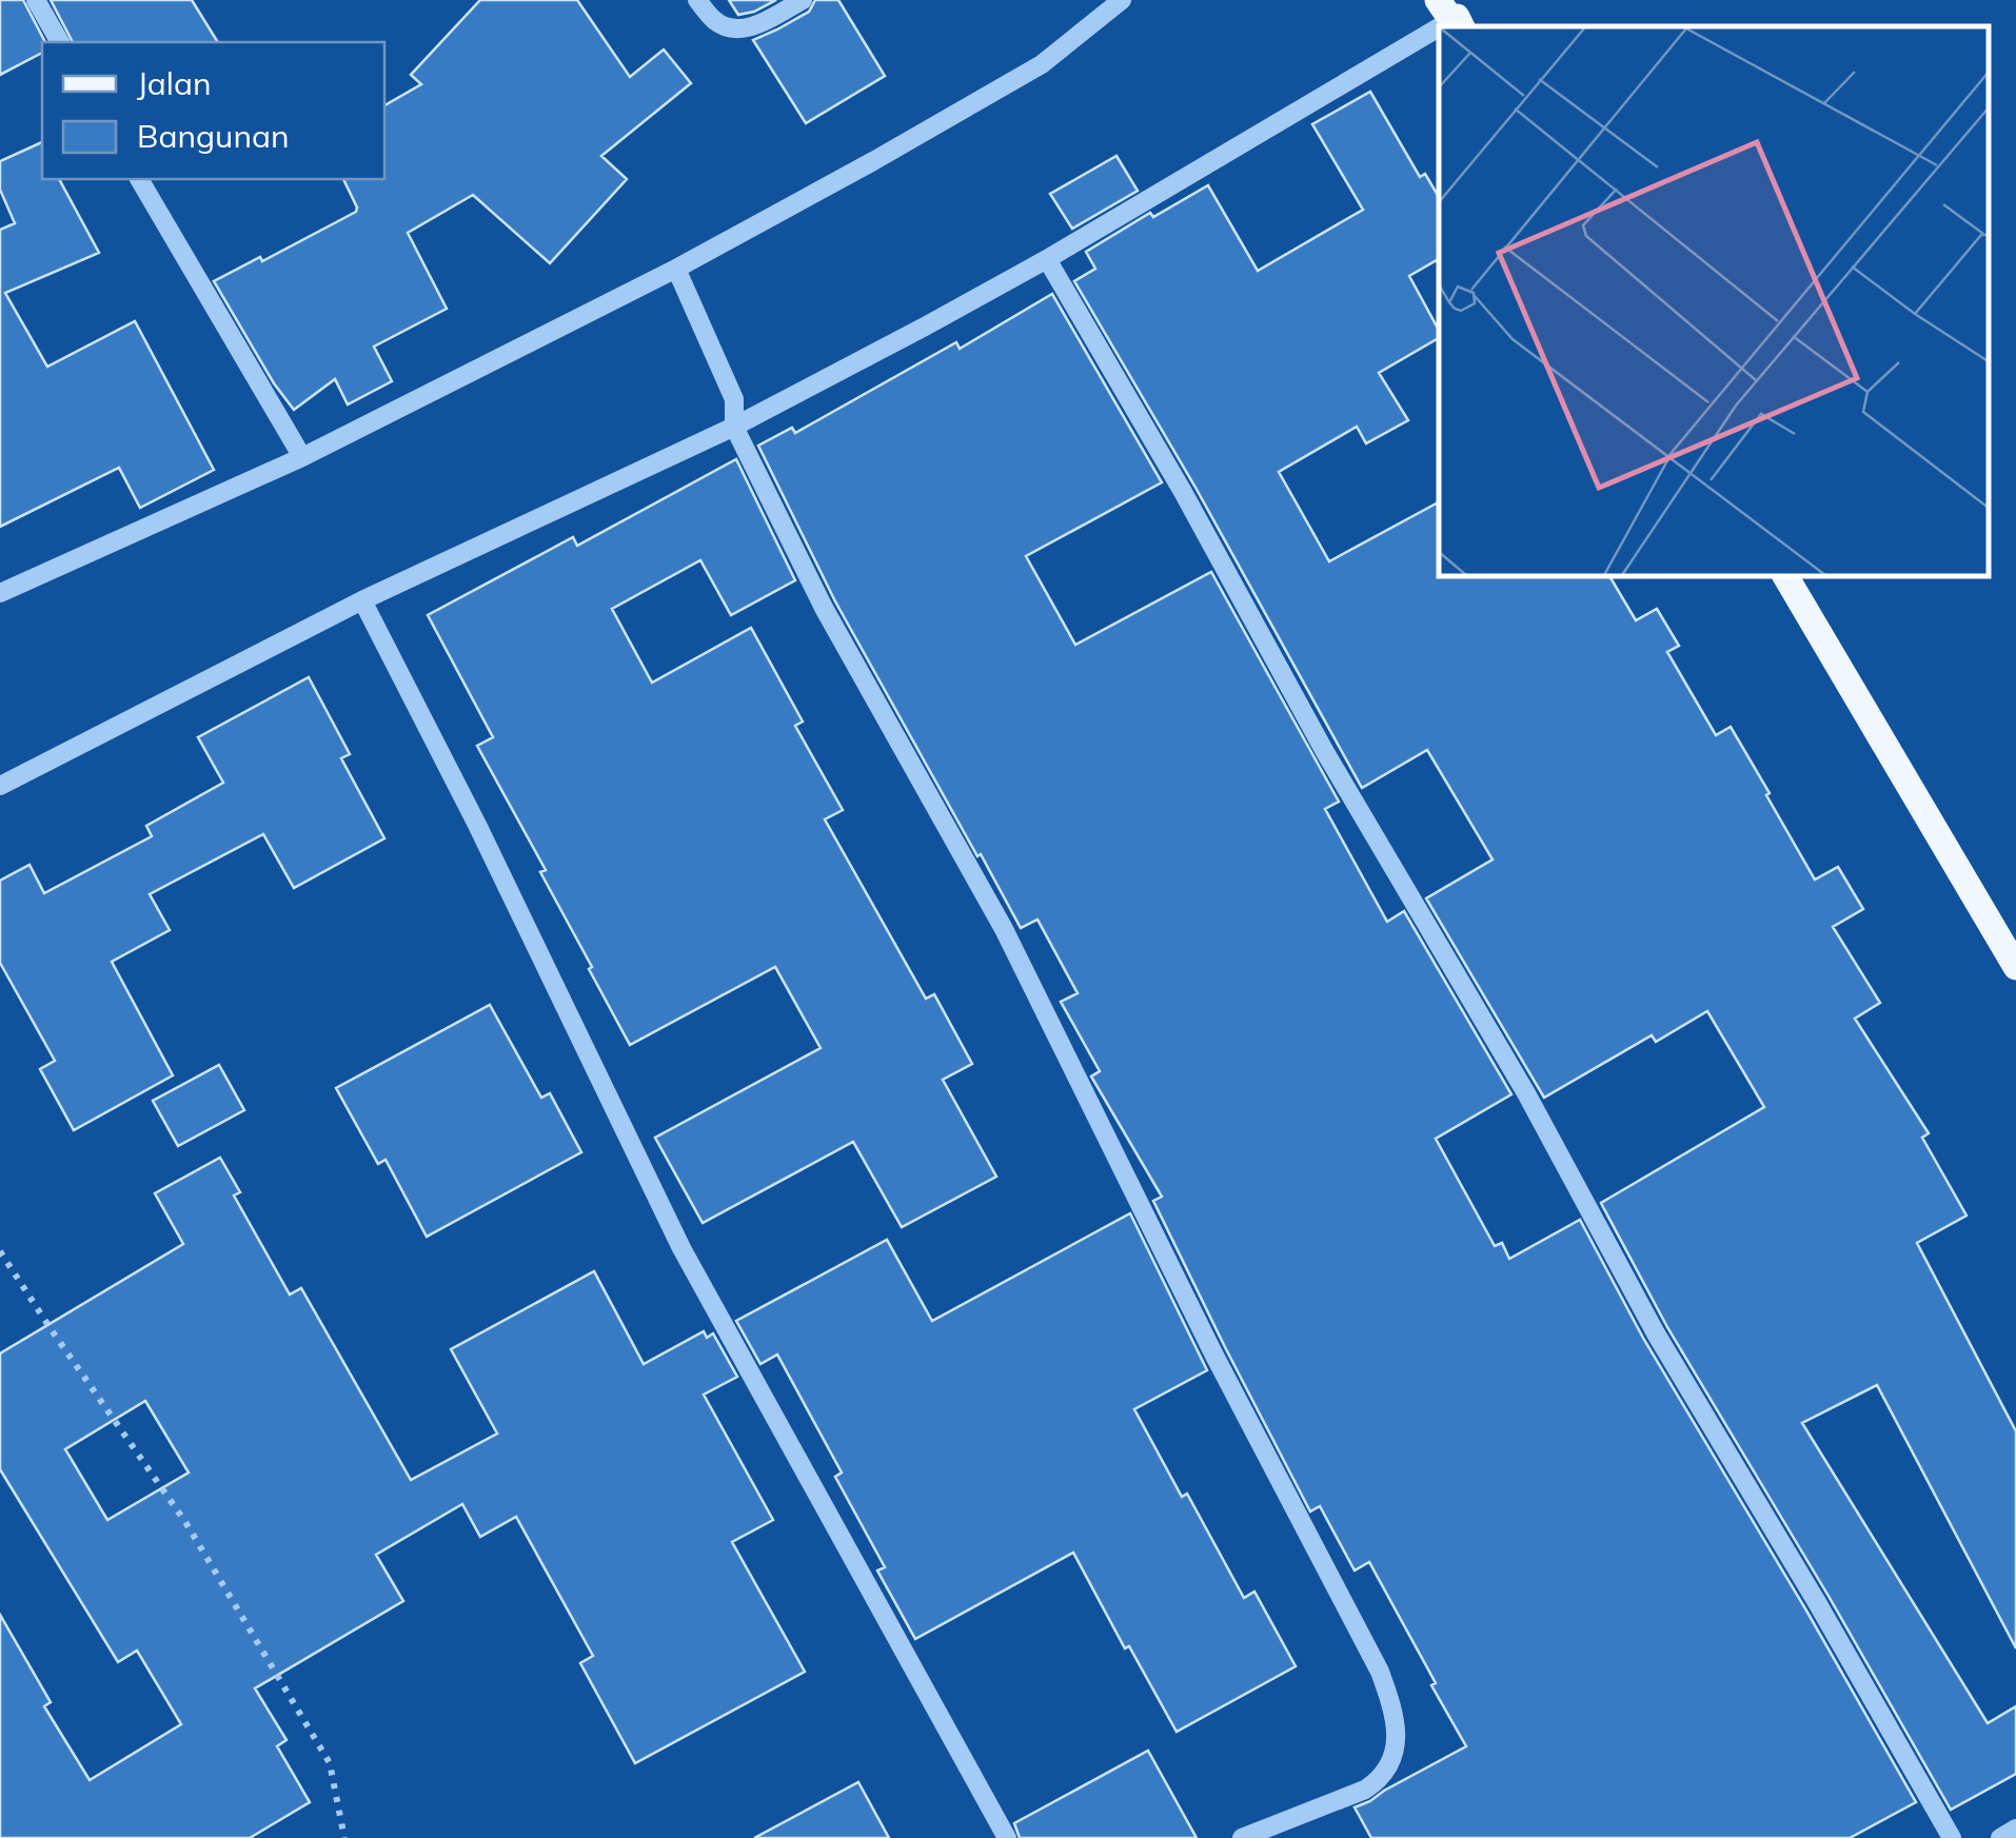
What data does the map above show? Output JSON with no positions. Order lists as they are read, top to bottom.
{
  "legend": ["Jalan", "Bangunan"]
}
